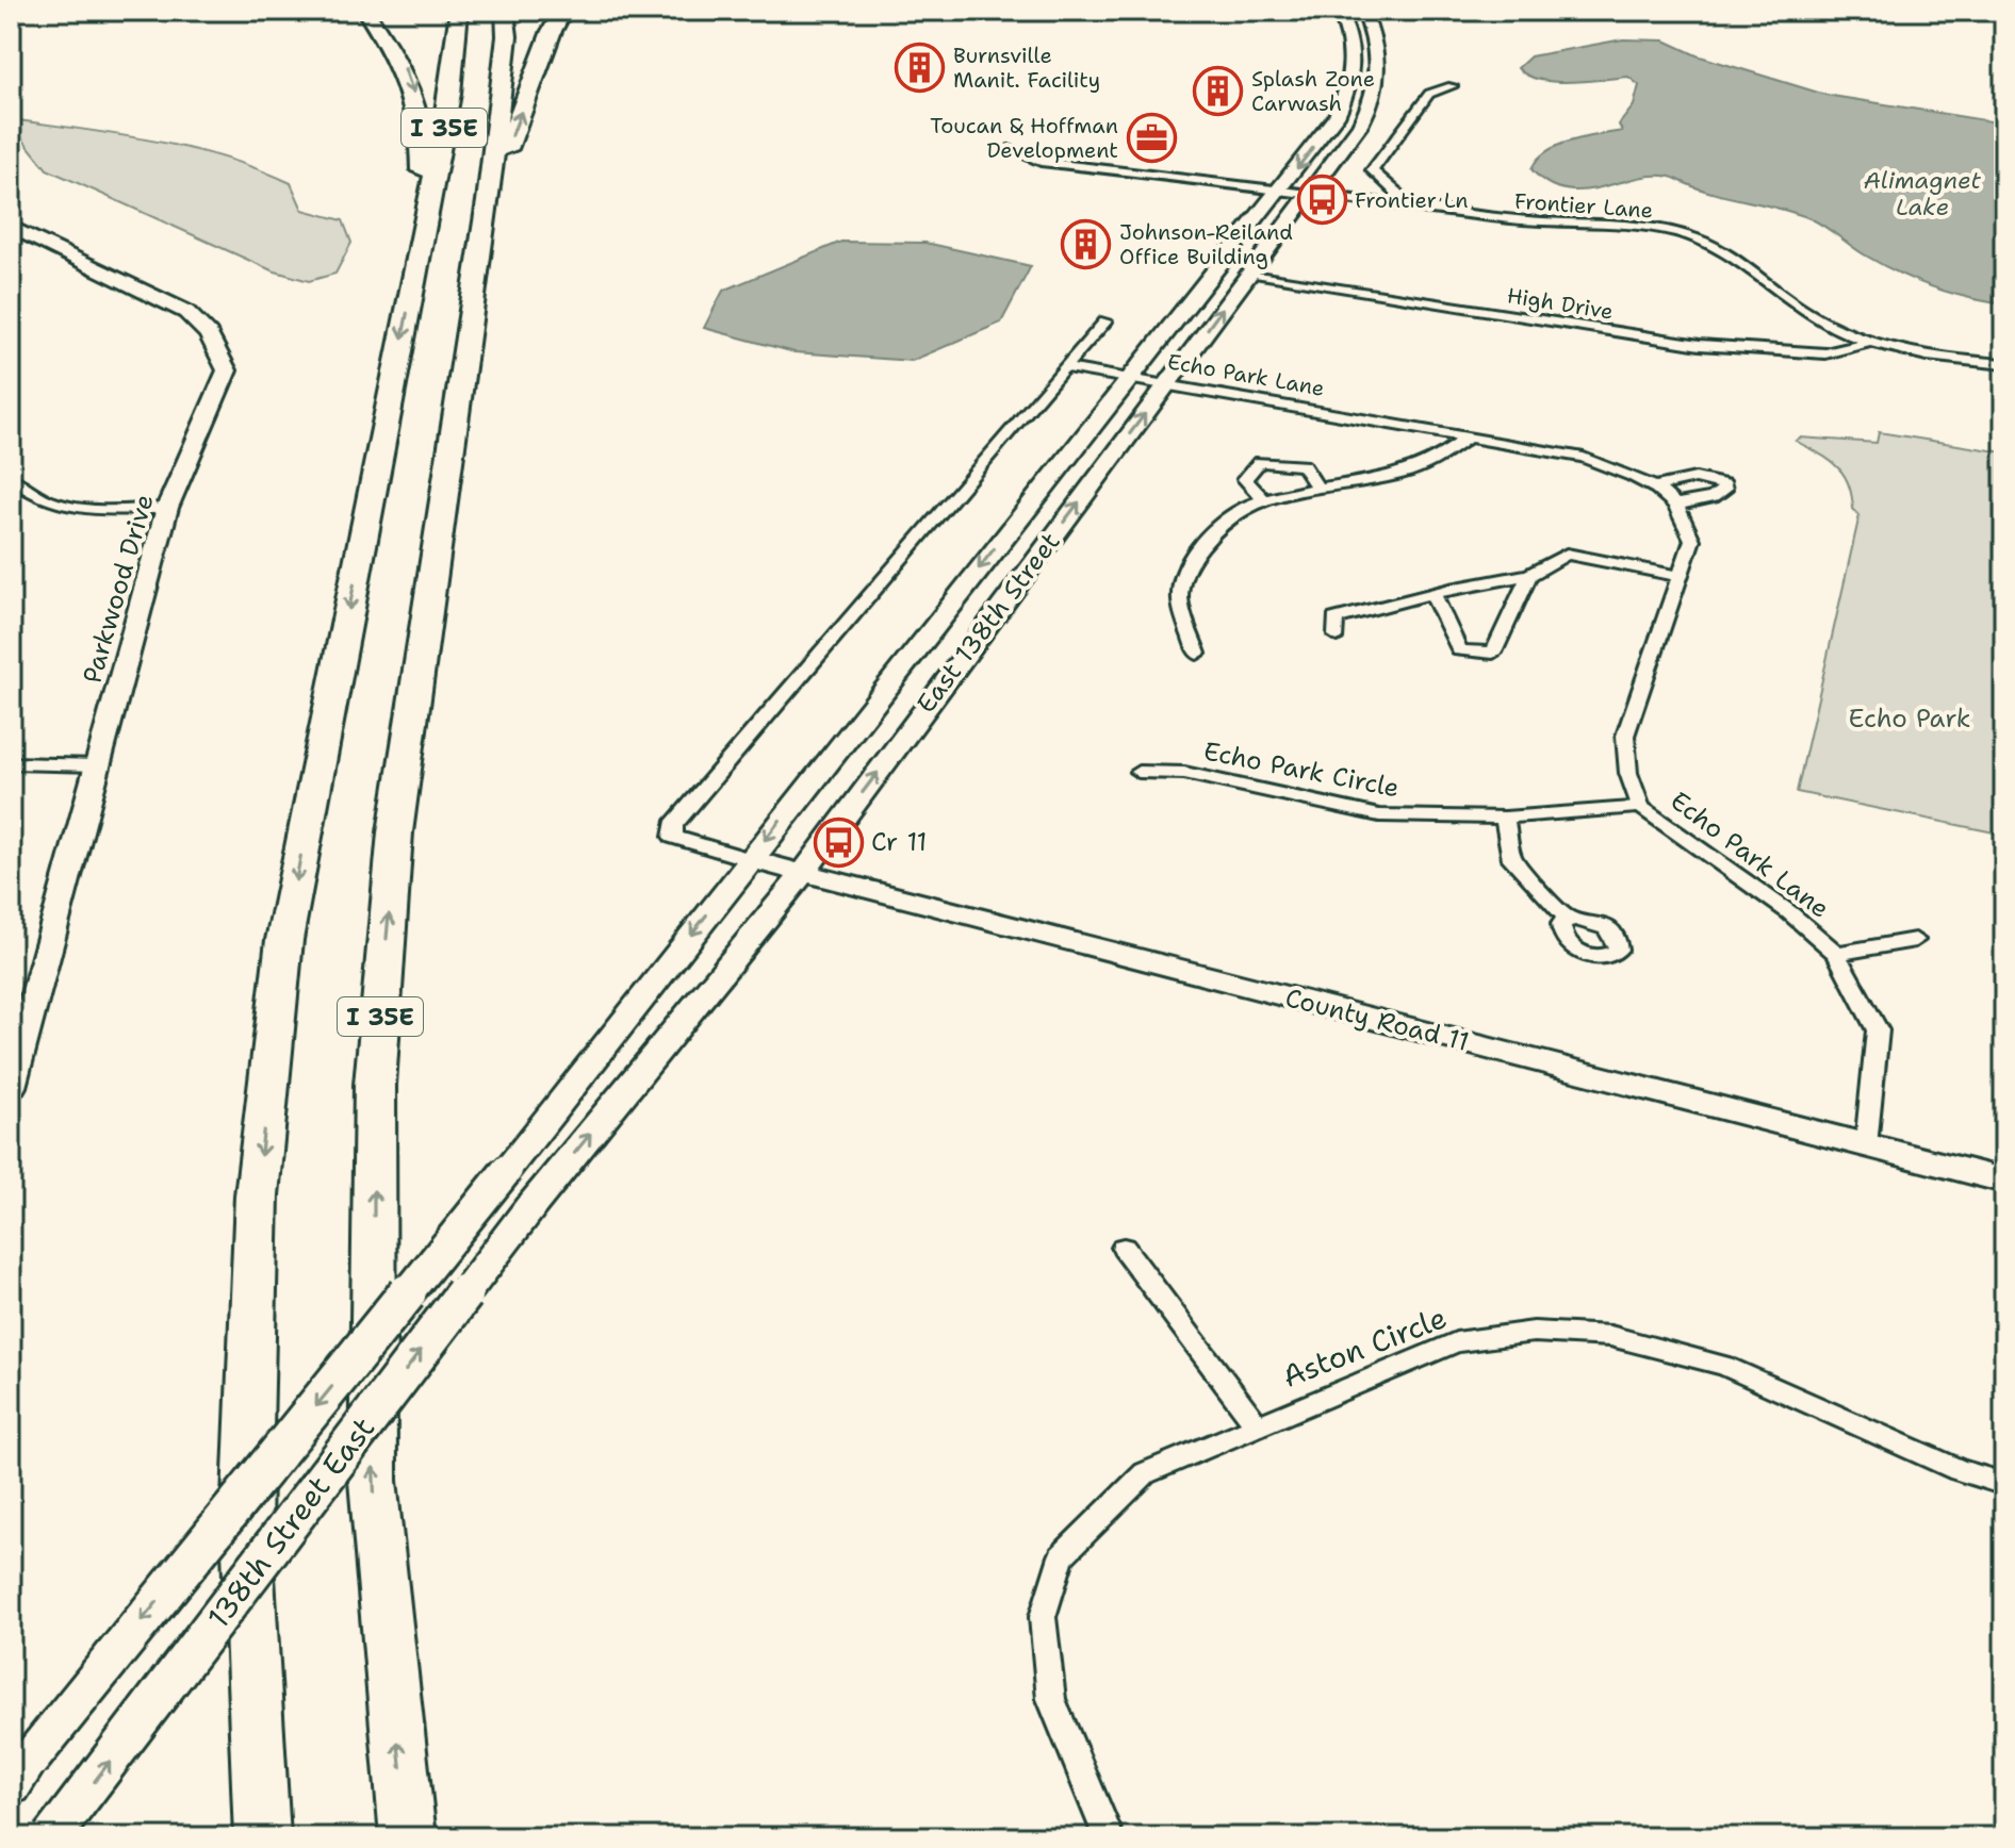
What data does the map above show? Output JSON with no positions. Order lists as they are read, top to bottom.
{
  "streets": {
    "highway": ["I 35E"],
    "main road": [
      "Parkwood Drive",
      "East 138th Street",
      "County Road 11",
      "138th Street East"
    ],
    "street": [
      "Frontier Lane",
      "High Drive",
      "Echo Park Lane",
      "Echo Park Circle",
      "Aston Circle"
    ]
  },
  "crossings": [
    ["Frontier Lane", "High Drive"],
    ["Frontier Lane", "East 138th Street"],
    ["High Drive", "East 138th Street"],
    ["Echo Park Lane", "East 138th Street"],
    ["Echo Park Lane", "Echo Park Circle"],
    ["Echo Park Lane", "County Road 11"],
    ["East 138th Street", "County Road 11"],
    ["East 138th Street", "138th Street East"]
  ],
  "water": ["Alimagnet Lake"],
  "parks": ["Echo Park"],
  "places": {
    "building": ["Burnsville Manit. Facility", "Splash Zone Carwash", "Johnson-Reiland Office Building"],
    "office": ["Toucan & Hoffman Development"],
    "bus stop": ["Frontier Ln", "Cr 11"]
  }
}
